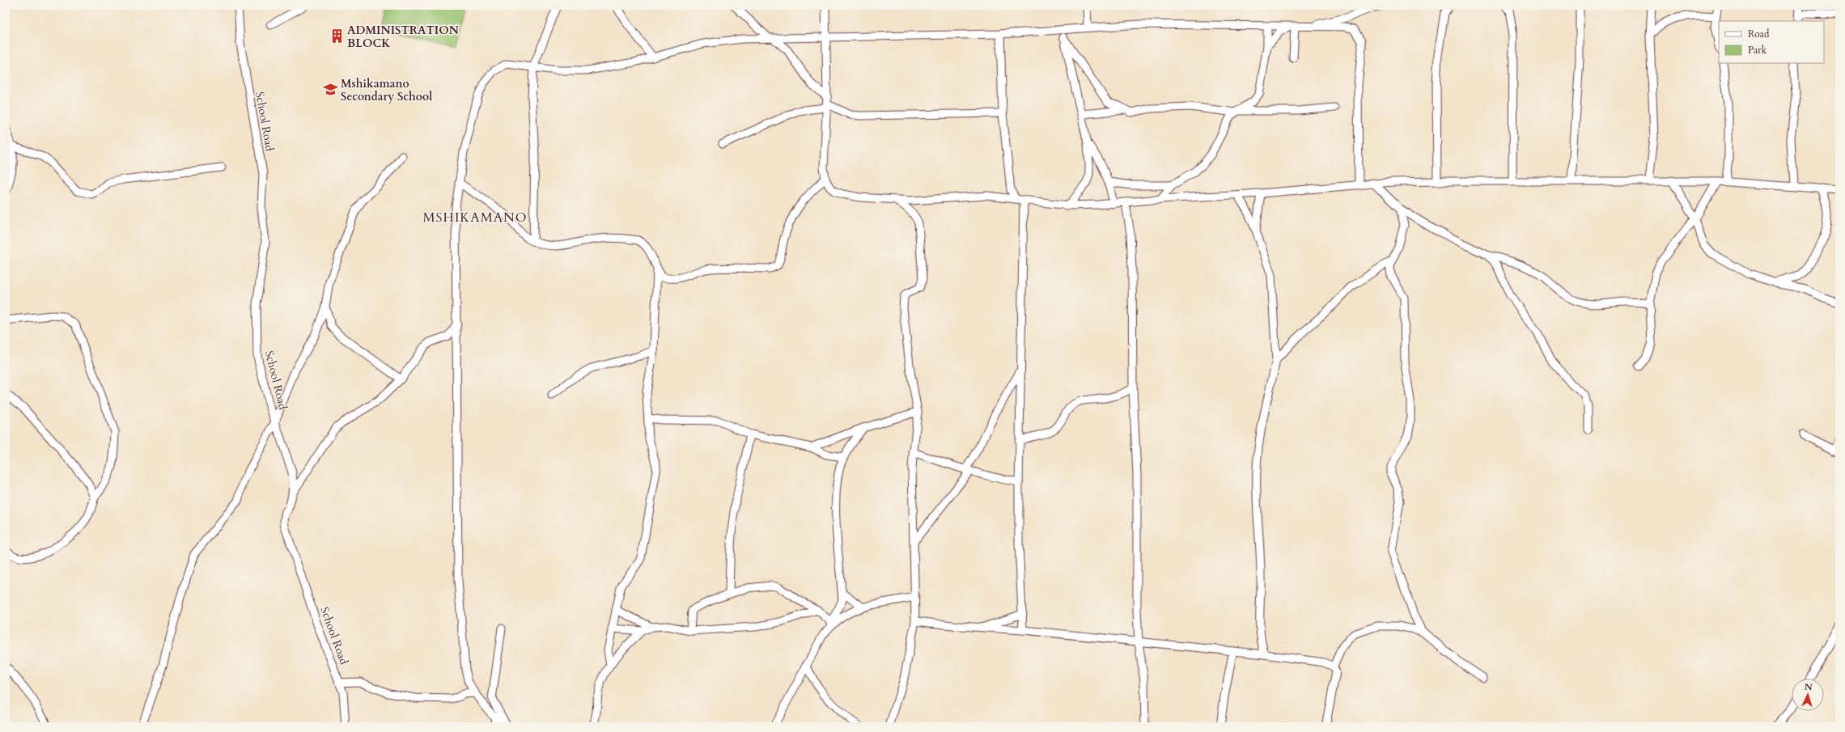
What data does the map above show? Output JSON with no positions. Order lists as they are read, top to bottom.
{
  "streets": {
    "street": ["School Road"]
  },
  "districts": ["MSHIKAMANO"],
  "places": {
    "building": ["ADMINISTRATION BLOCK"],
    "school or university": ["Mshikamano Secondary School"]
  },
  "legend": ["Road", "Park"],
  "north": "top"
}
